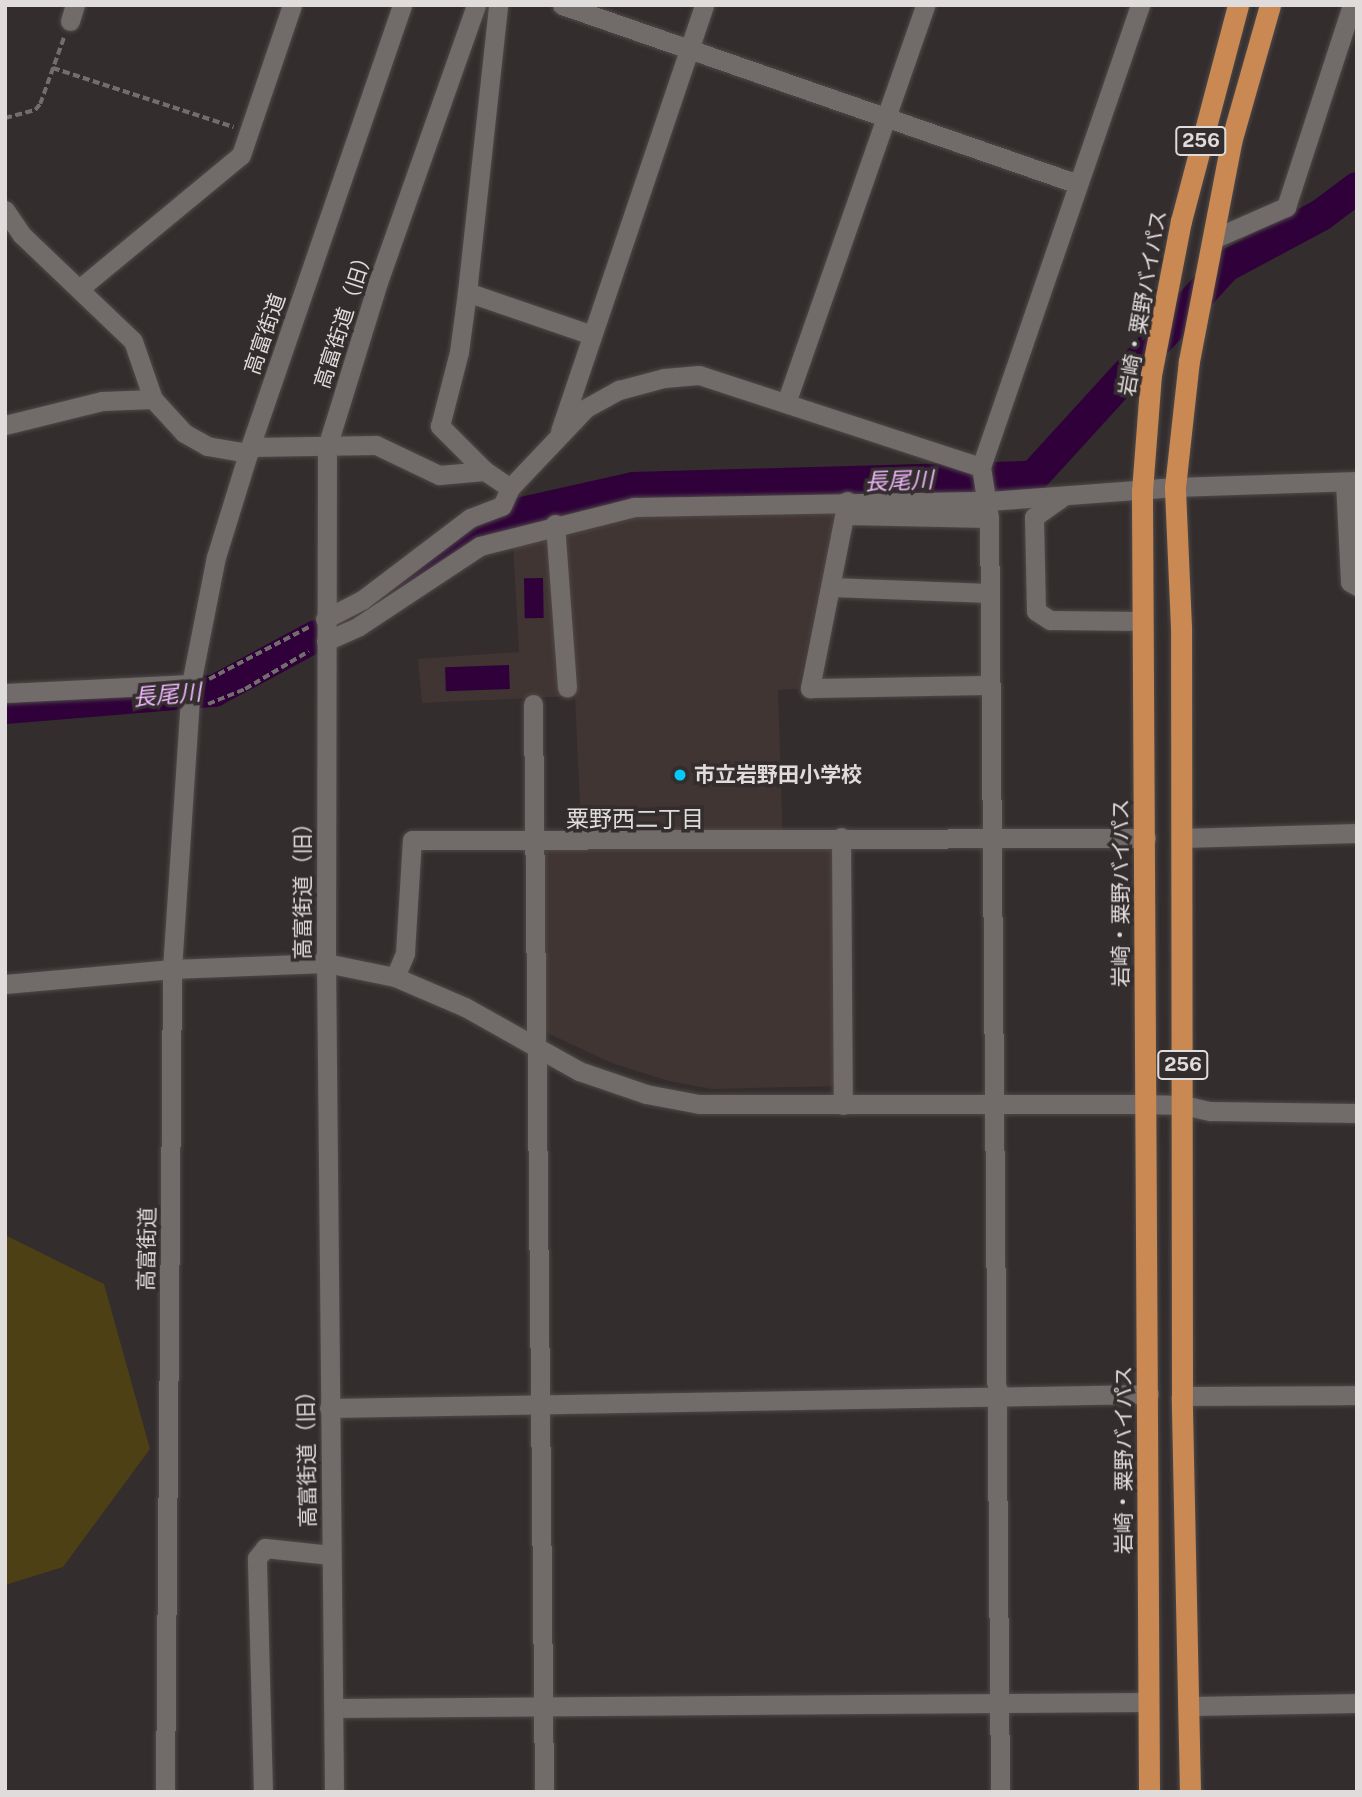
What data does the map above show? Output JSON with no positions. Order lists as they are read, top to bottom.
{
  "streets": {
    "highway": ["256", "岩崎・粟野バイパス"],
    "street": ["高富街道（旧）", "高富街道"]
  },
  "districts": ["粟野西二丁目"],
  "water": ["長尾川"],
  "places": ["市立岩野田小学校"]
}
